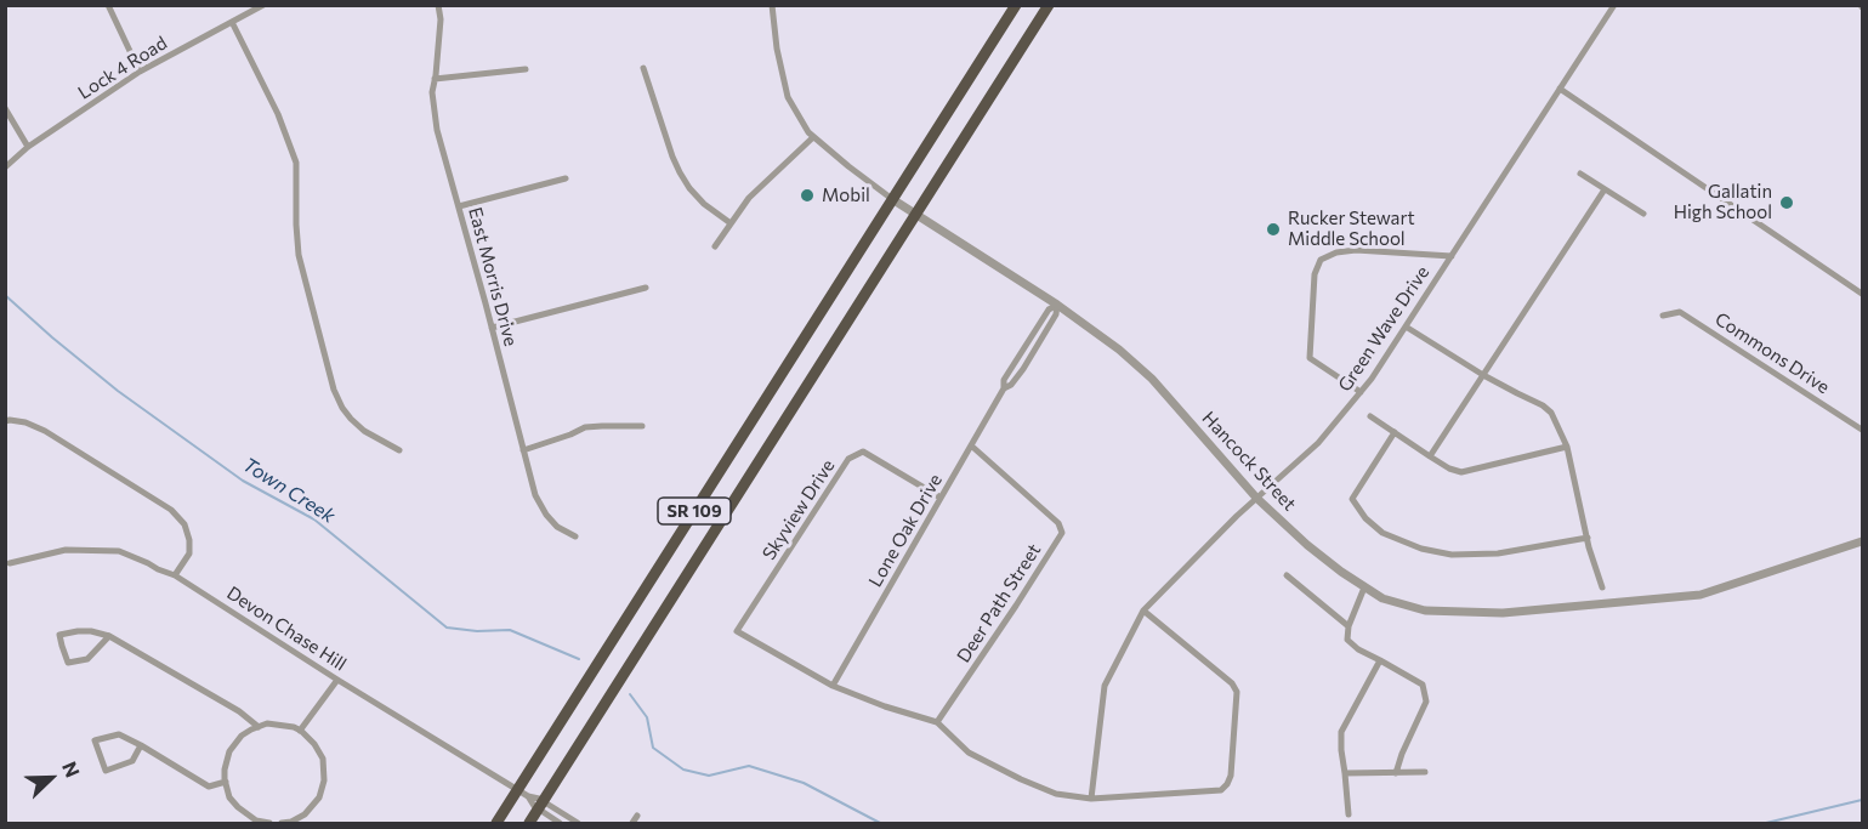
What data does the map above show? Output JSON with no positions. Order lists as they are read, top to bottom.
{
  "streets": {
    "highway": ["SR 109"],
    "street": [
      "Lock 4 Road",
      "East Morris Drive",
      "Green Wave Drive",
      "Commons Drive",
      "Hancock Street",
      "Skyview Drive",
      "Lone Oak Drive",
      "Deer Path Street",
      "Devon Chase Hill"
    ]
  },
  "crossings": [
    ["Green Wave Drive", "Hancock Street"],
    ["Hancock Street", "SR 109"],
    ["Hancock Street", "Lone Oak Drive"],
    ["Skyview Drive", "Lone Oak Drive"],
    ["SR 109", "Devon Chase Hill"],
    ["Lone Oak Drive", "Deer Path Street"]
  ],
  "water": ["Town Creek"],
  "places": ["Mobil", "Gallatin High School", "Rucker Stewart Middle School"],
  "north": "top right"
}
